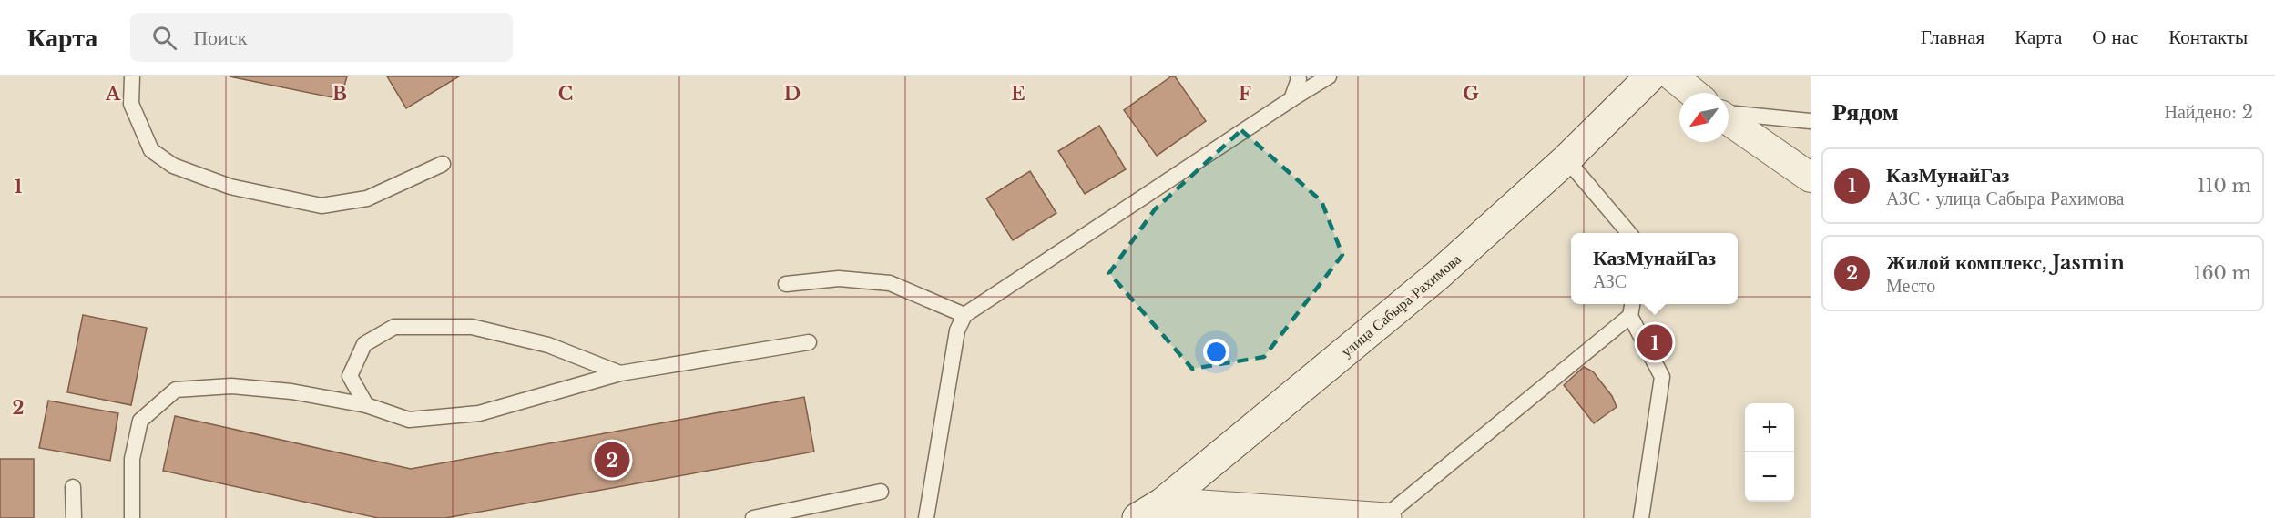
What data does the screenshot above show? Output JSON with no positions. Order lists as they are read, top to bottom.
{
  "streets": {
    "main road": ["улица Сабыра Рахимова"]
  },
  "north": "bottom left",
  "page": {
    "header": "Карта",
    "search": "Поиск",
    "nav": [
      "Главная",
      "Карта",
      "О нас",
      "Контакты"
    ],
    "heading": ["Рядом", "Найдено: 2"],
    "list": [
      {
        "mark": "1",
        "name": "КазМунайГаз",
        "note": "АЗС · улица Сабыра Рахимова",
        "value": "110 m"
      },
      {
        "mark": "2",
        "name": "Жилой комплекс, Jasmin",
        "note": "Место",
        "value": "160 m"
      }
    ],
    "popup": ["КазМунайГаз", "АЗС"],
    "pins": ["1", "2"],
    "map_buttons": ["+", "−"]
  },
  "grid": {
    "columns": [
      "A",
      "B",
      "C",
      "D",
      "E",
      "F",
      "G"
    ],
    "rows": ["1", "2"]
  }
}
